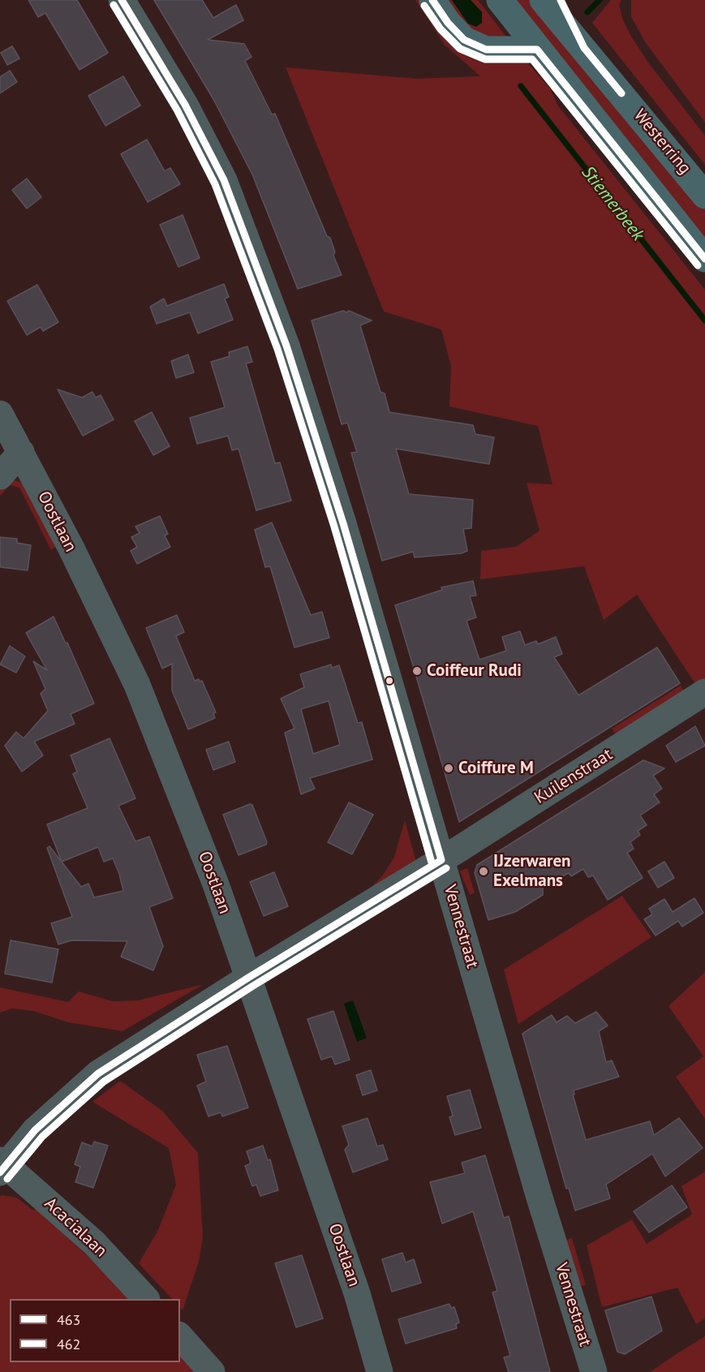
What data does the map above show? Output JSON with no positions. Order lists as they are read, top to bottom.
{
  "streets": {
    "highway": ["Westerring"],
    "street": [
      "Oostlaan",
      "Kuilenstraat",
      "Vennestraat",
      "Acacialaan"
    ]
  },
  "crossings": [
    ["Oostlaan", "Kuilenstraat"],
    ["Kuilenstraat", "Vennestraat"],
    ["Kuilenstraat", "Acacialaan"]
  ],
  "water": ["Stiemerbeek"],
  "places": ["Coiffeur Rudi", "Coiffure M", "IJzerwaren Exelmans"],
  "lines": ["transit line 463", "transit line 462"],
  "legend": ["463", "462"]
}
